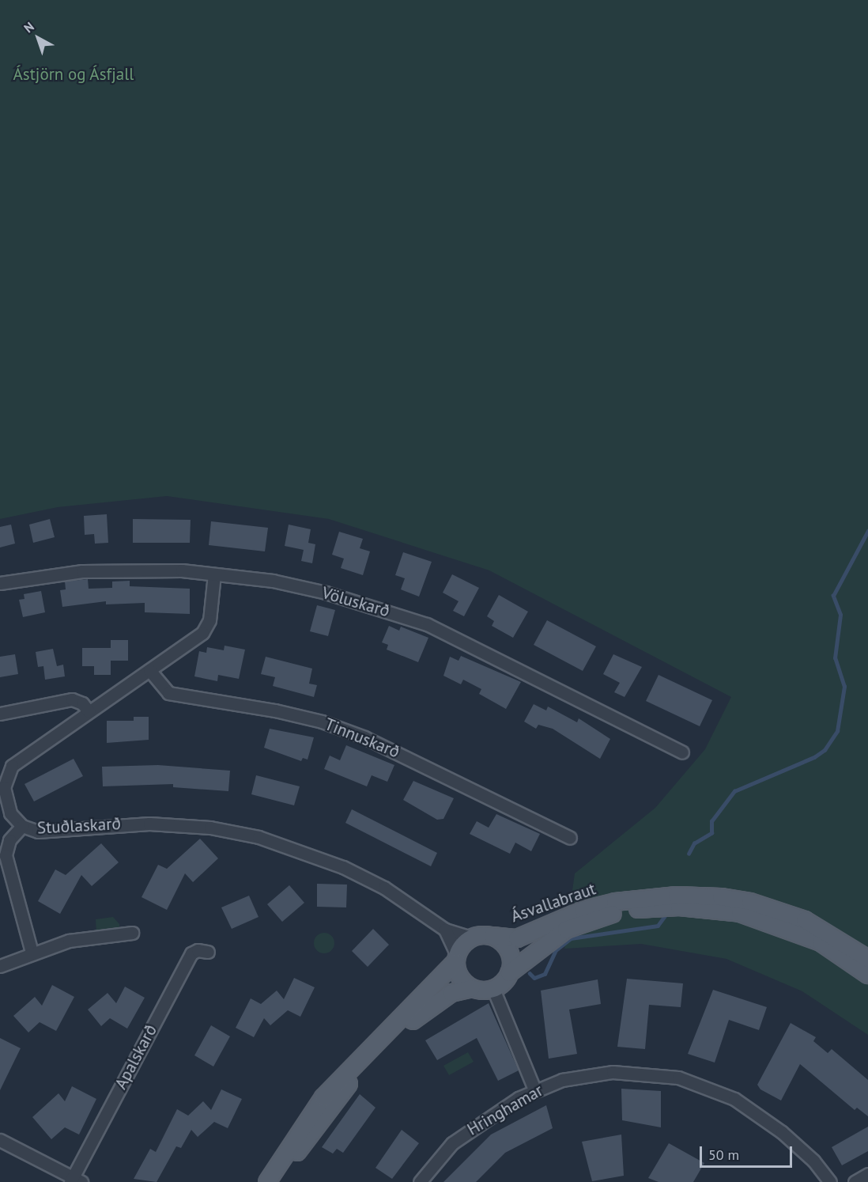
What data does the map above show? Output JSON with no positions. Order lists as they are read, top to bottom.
{
  "streets": {
    "main road": ["Ásvallabraut"],
    "street": [
      "Völuskarð",
      "Tinnuskarð",
      "Stuðlaskarð",
      "Apalskarð",
      "Hringhamar"
    ]
  },
  "crossings": [
    ["Völuskarð", "Stuðlaskarð"],
    ["Tinnuskarð", "Stuðlaskarð"],
    ["Stuðlaskarð", "Ásvallabraut"]
  ],
  "parks": ["Ástjörn og Ásfjall"],
  "scale_bar": "50 m",
  "north": "top left"
}
